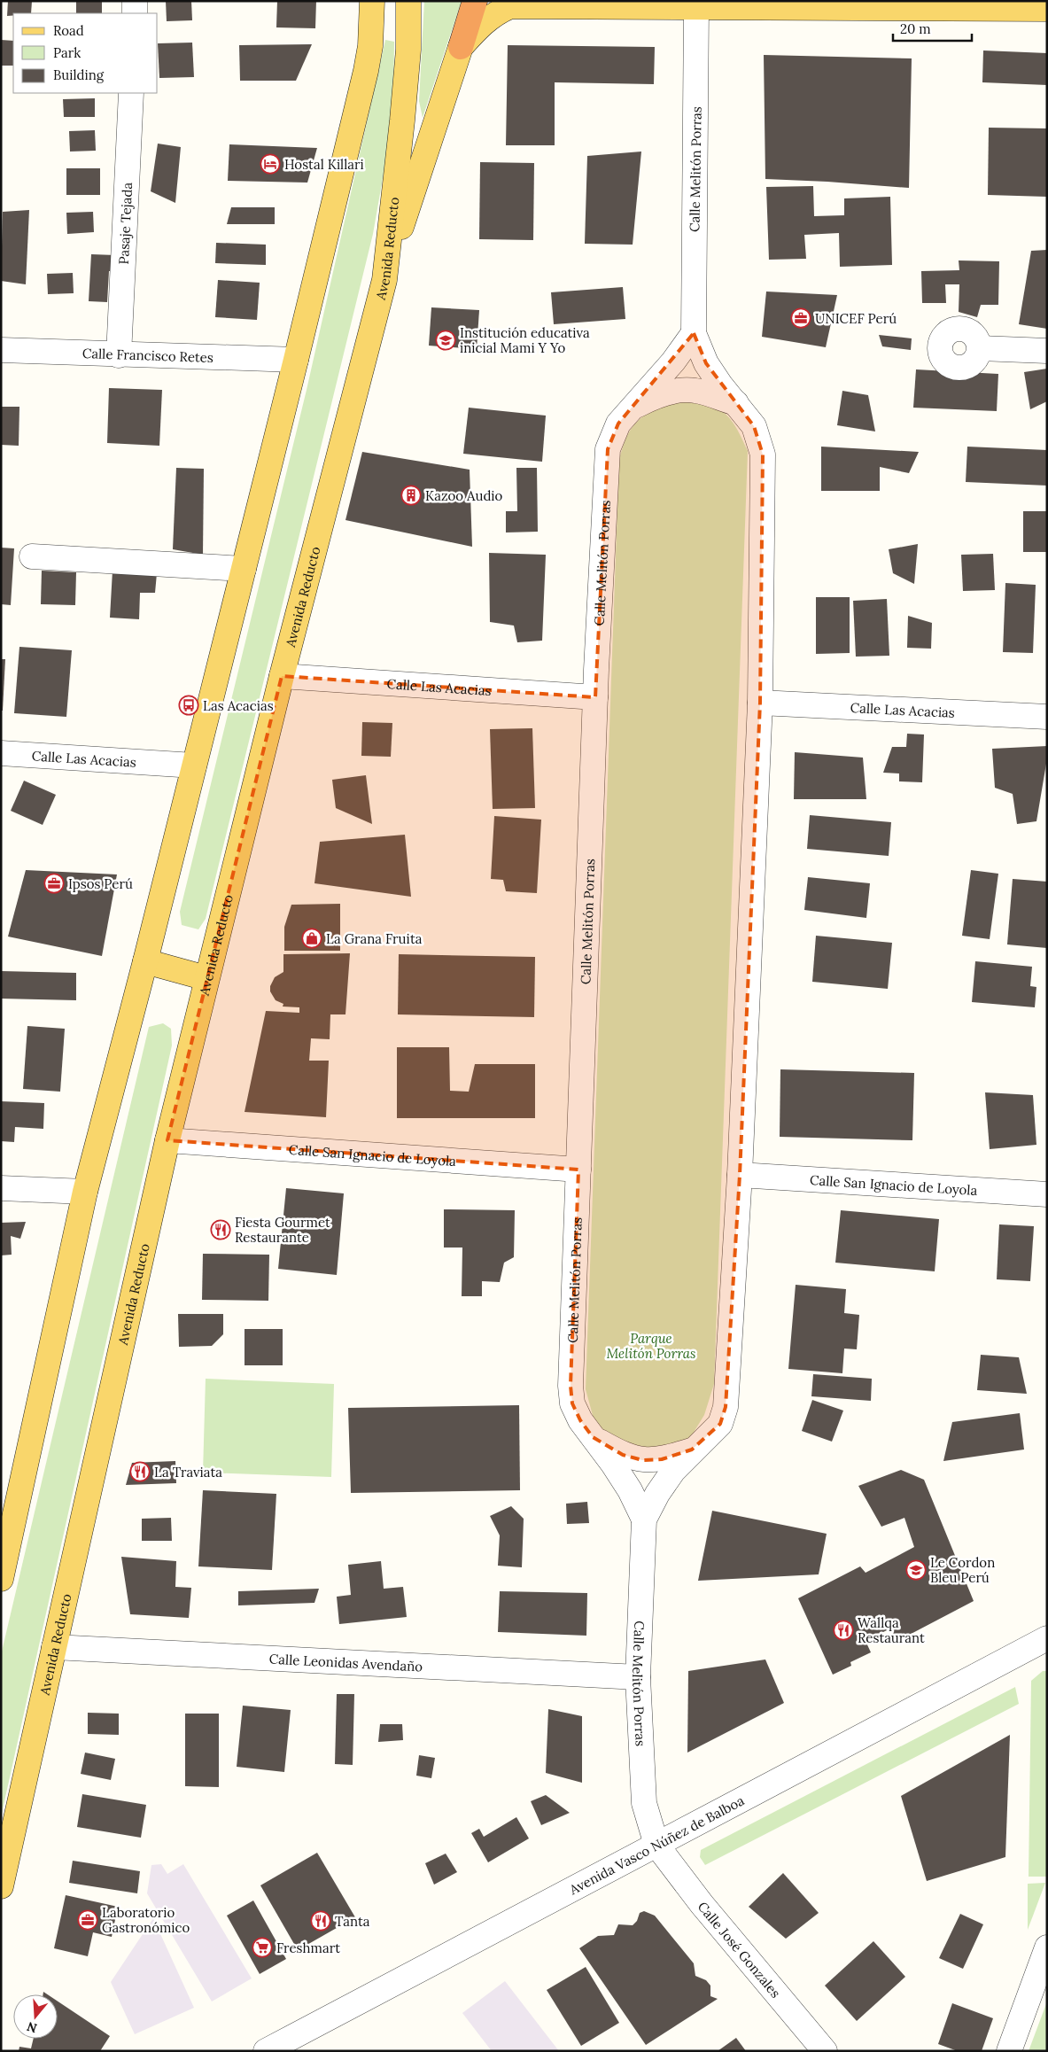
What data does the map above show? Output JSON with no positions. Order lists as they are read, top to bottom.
{
  "streets": {
    "main road": ["Avenida Reducto"],
    "street": [
      "Calle Melitón Porras",
      "Pasaje Tejada",
      "Calle Francisco Retes",
      "Calle Las Acacias",
      "Calle San Ignacio de Loyola",
      "Calle Leonidas Avendaño",
      "Avenida Vasco Núñez de Balboa",
      "Calle José Gonzales"
    ]
  },
  "crossings": [
    ["Calle Melitón Porras", "Calle Las Acacias"],
    ["Calle Melitón Porras", "Calle San Ignacio de Loyola"],
    ["Calle Melitón Porras", "Calle Leonidas Avendaño"],
    ["Calle Melitón Porras", "Avenida Vasco Núñez de Balboa"],
    ["Calle Melitón Porras", "Calle José Gonzales"],
    ["Pasaje Tejada", "Calle Francisco Retes"],
    ["Avenida Reducto", "Calle Las Acacias"],
    ["Avenida Reducto", "Calle San Ignacio de Loyola"],
    ["Avenida Reducto", "Calle Leonidas Avendaño"],
    ["Avenida Vasco Núñez de Balboa", "Calle José Gonzales"]
  ],
  "parks": ["Parque Melitón Porras"],
  "places": {
    "hotel": ["Hostal Killari"],
    "office": ["UNICEF Perú", "Ipsos Perú", "Laboratorio Gastronómico"],
    "school or university": ["Institución educativa inicial Mami Y Yo", "Le Cordon Bleu Perú"],
    "building": ["Kazoo Audio"],
    "bus stop": ["Las Acacias"],
    "shop": ["La Grana Fruita"],
    "restaurant": [
      "Fiesta Gourmet Restaurante",
      "La Traviata",
      "Wallqa Restaurant",
      "Tanta"
    ],
    "supermarket": ["Freshmart"]
  },
  "legend": ["Road", "Park", "Building"],
  "scale_bar": "20 m",
  "north": "bottom"
}
